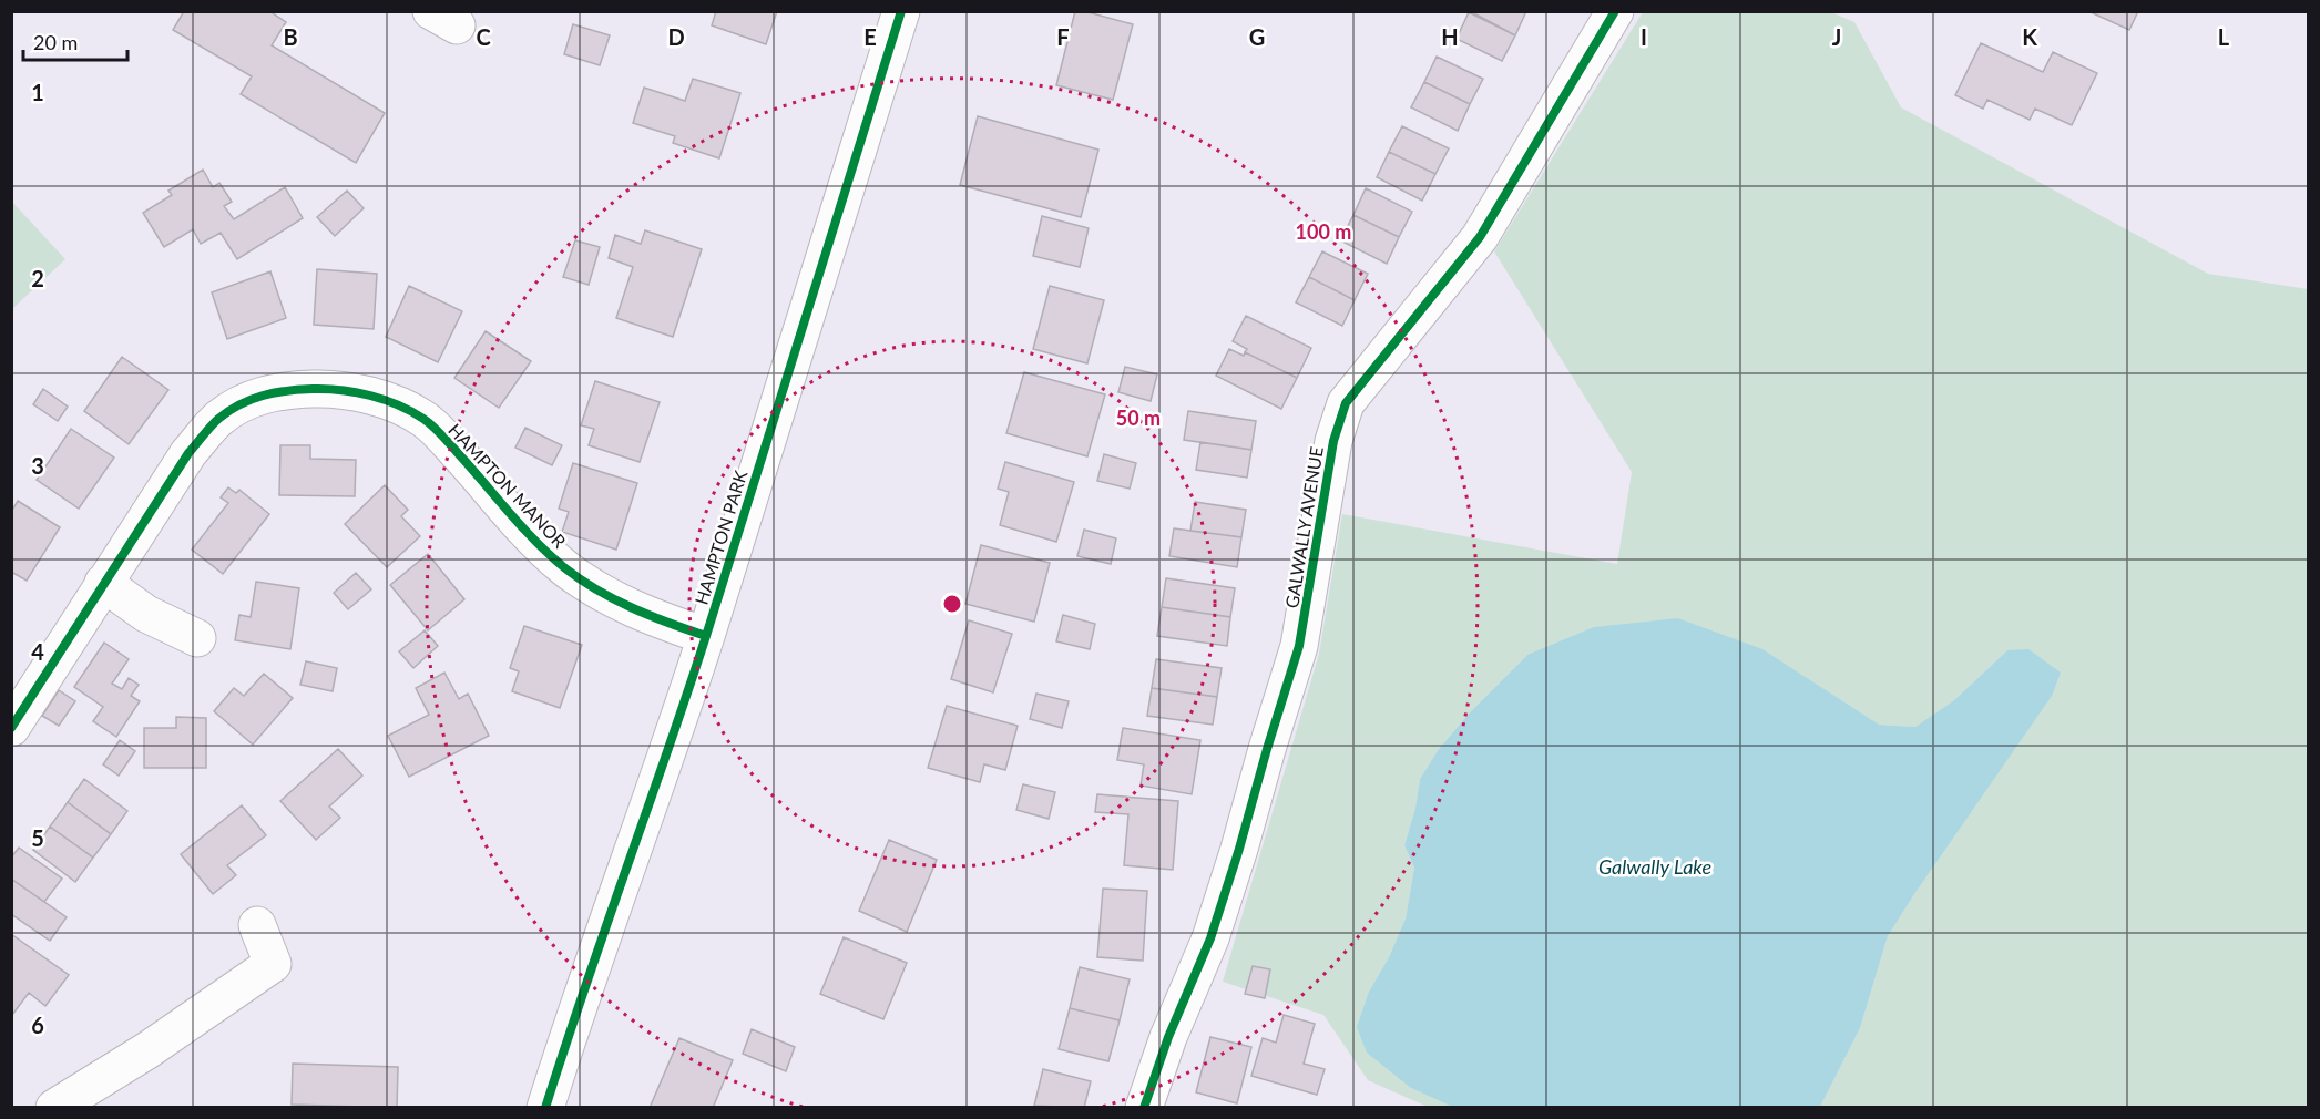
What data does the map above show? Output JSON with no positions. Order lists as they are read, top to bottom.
{
  "streets": {
    "street": ["HAMPTON MANOR", "GALWALLY AVENUE", "HAMPTON PARK"]
  },
  "crossings": [
    ["HAMPTON MANOR", "HAMPTON PARK"]
  ],
  "water": ["Galwally Lake"],
  "scale_bar": "20 m",
  "grid": {
    "columns": [
      "B",
      "C",
      "D",
      "E",
      "F",
      "G",
      "H",
      "I",
      "J",
      "K",
      "L"
    ],
    "rows": [
      "1",
      "2",
      "3",
      "4",
      "5",
      "6"
    ]
  },
  "rings": ["100 m", "50 m"]
}
